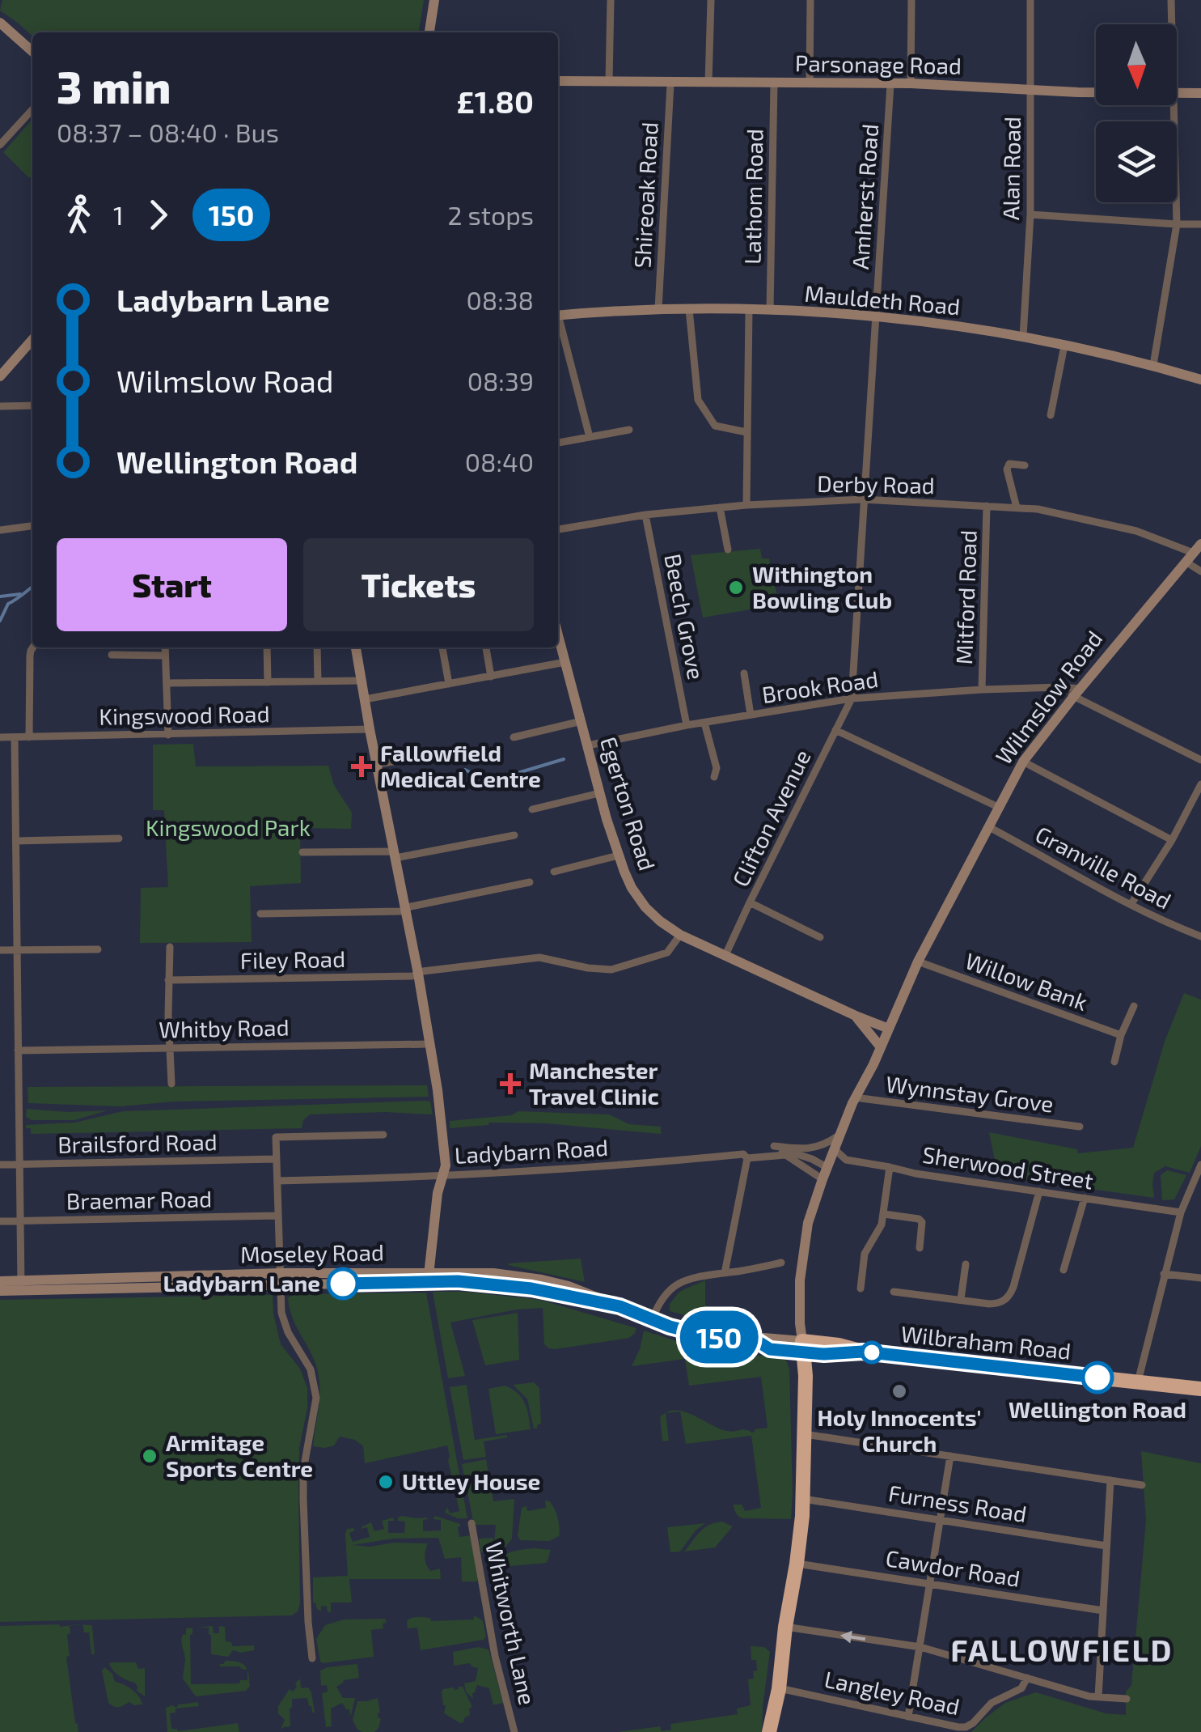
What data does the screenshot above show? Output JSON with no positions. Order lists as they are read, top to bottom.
{
  "streets": {
    "highway": ["Wilmslow Road", "Wilbraham Road"],
    "street": [
      "Parsonage Road",
      "Alan Road",
      "Shireoak Road",
      "Lathom Road",
      "Amherst Road",
      "Mauldeth Road",
      "Derby Road",
      "Mitford Road",
      "Beech Grove",
      "Brook Road",
      "Kingswood Road",
      "Egerton Road",
      "Clifton Avenue",
      "Granville Road",
      "Filey Road",
      "Willow Bank",
      "Whitby Road",
      "Wynnstay Grove",
      "Brailsford Road",
      "Ladybarn Road",
      "Sherwood Street",
      "Braemar Road",
      "Moseley Road",
      "Furness Road",
      "Cawdor Road",
      "Whitworth Lane",
      "Langley Road"
    ]
  },
  "crossings": [
    ["Parsonage Road", "Alan Road"],
    ["Parsonage Road", "Shireoak Road"],
    ["Parsonage Road", "Lathom Road"],
    ["Parsonage Road", "Amherst Road"],
    ["Alan Road", "Mauldeth Road"],
    ["Shireoak Road", "Mauldeth Road"],
    ["Lathom Road", "Mauldeth Road"],
    ["Amherst Road", "Mauldeth Road"],
    ["Amherst Road", "Derby Road"],
    ["Amherst Road", "Brook Road"],
    ["Amherst Road", "Clifton Avenue"],
    ["Derby Road", "Mitford Road"],
    ["Derby Road", "Beech Grove"],
    ["Derby Road", "Wilmslow Road"],
    ["Mitford Road", "Brook Road"],
    ["Beech Grove", "Brook Road"],
    ["Brook Road", "Wilmslow Road"],
    ["Brook Road", "Egerton Road"],
    ["Brook Road", "Clifton Avenue"],
    ["Wilmslow Road", "Egerton Road"],
    ["Wilmslow Road", "Granville Road"],
    ["Wilmslow Road", "Willow Bank"],
    ["Wilmslow Road", "Wynnstay Grove"],
    ["Wilmslow Road", "Sherwood Street"],
    ["Wilmslow Road", "Moseley Road"],
    ["Wilmslow Road", "Wilbraham Road"],
    ["Wilmslow Road", "Furness Road"],
    ["Wilmslow Road", "Cawdor Road"],
    ["Wilmslow Road", "Langley Road"],
    ["Egerton Road", "Clifton Avenue"],
    ["Egerton Road", "Filey Road"],
    ["Moseley Road", "Wilbraham Road"]
  ],
  "districts": ["FALLOWFIELD"],
  "parks": ["Kingswood Park"],
  "places": {
    "other": [
      "Withington Bowling Club",
      "Ladybarn Lane",
      "Wellington Road",
      "Holy Innocents' Church",
      "Armitage Sports Centre",
      "Uttley House"
    ],
    "health": ["Fallowfield Medical Centre", "Manchester Travel Clinic"]
  },
  "lines": ["bus line 150"],
  "north": "bottom",
  "page": {
    "on_map": "150",
    "heading": ["3 min", "08:37 – 08:40 · Bus", "£1.80"],
    "legs": ["1", "150", "2 stops"],
    "list": [
      {
        "name": "Ladybarn Lane",
        "value": "08:38"
      },
      {
        "name": "Wilmslow Road",
        "value": "08:39"
      },
      {
        "name": "Wellington Road",
        "value": "08:40"
      }
    ],
    "buttons": ["Start", "Tickets"]
  }
}
